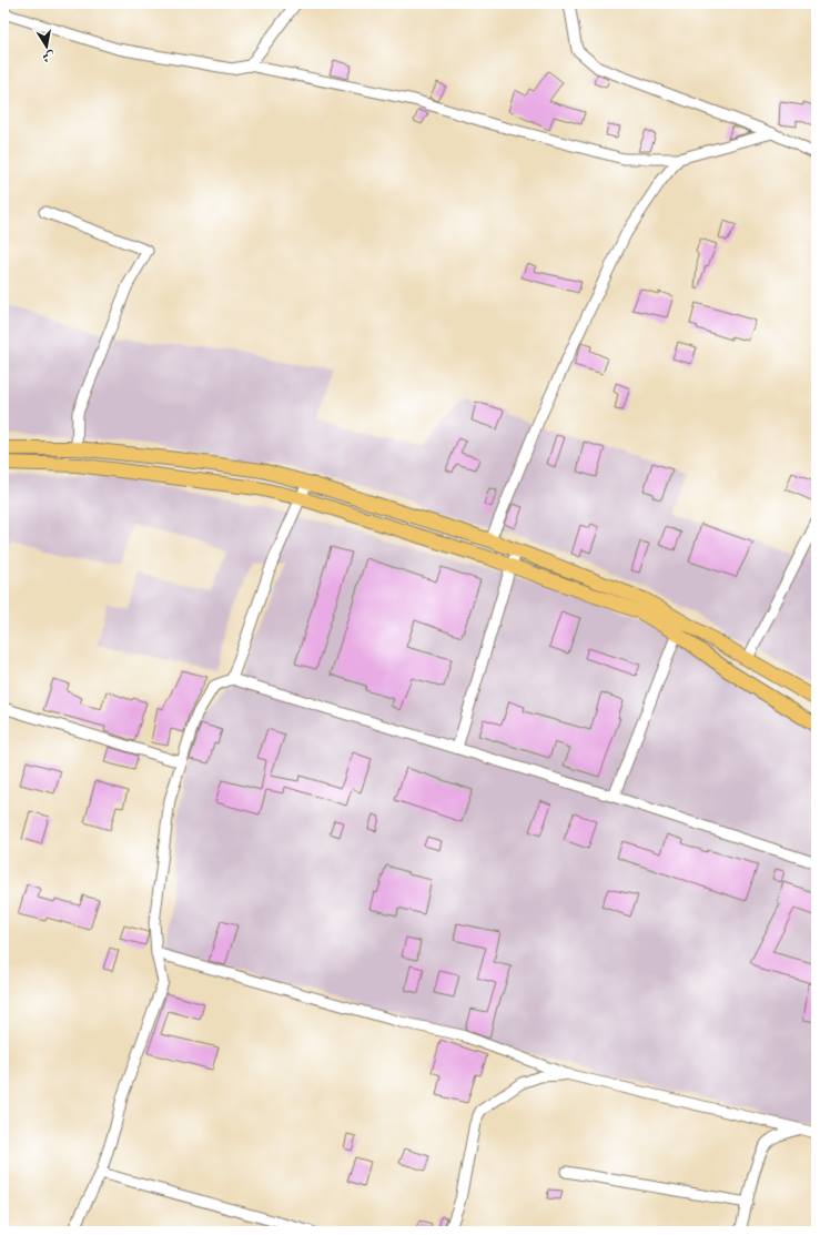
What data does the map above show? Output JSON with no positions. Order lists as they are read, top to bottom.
{
  "north": "bottom"
}
